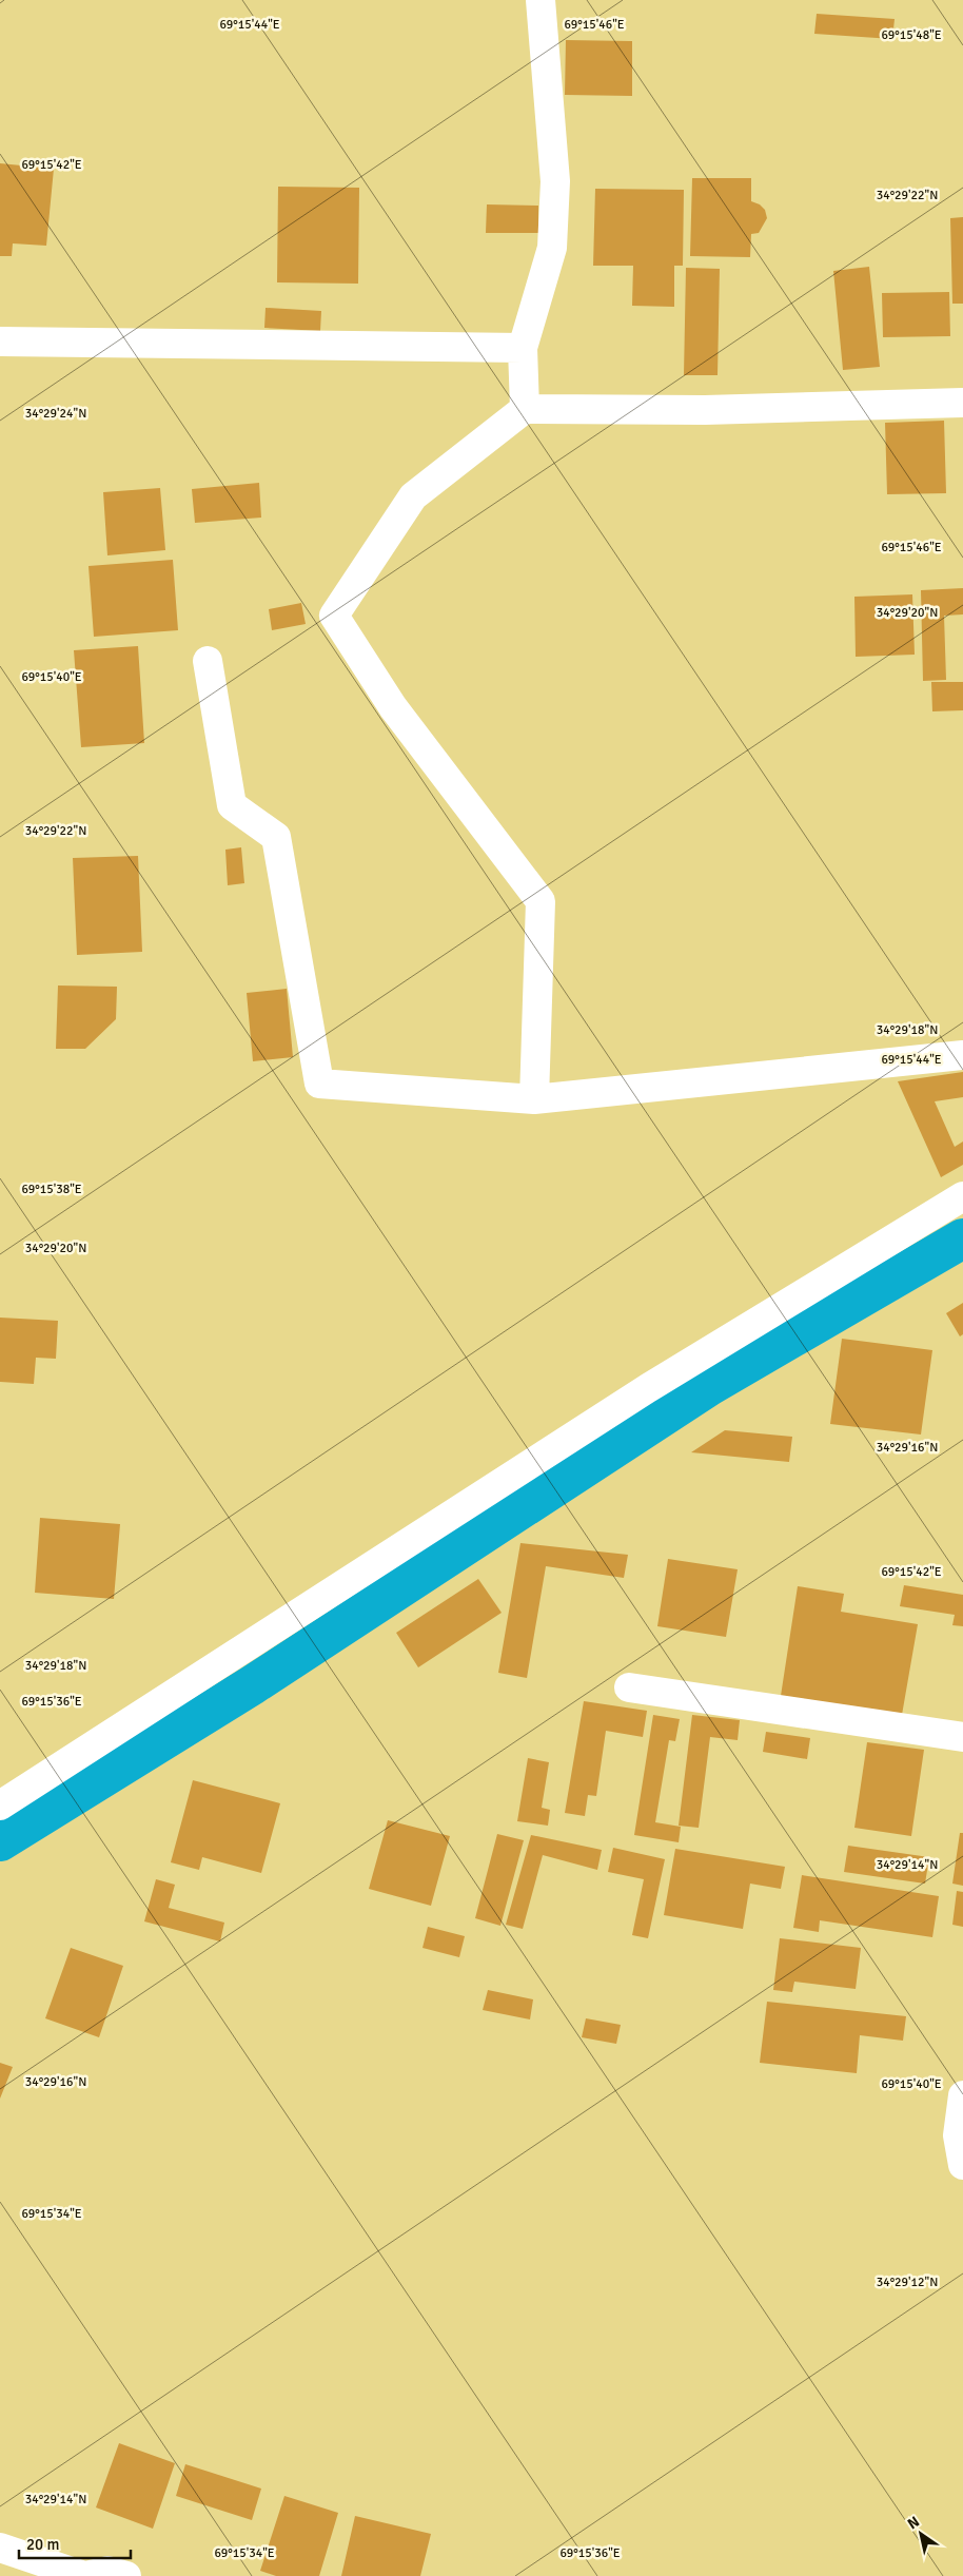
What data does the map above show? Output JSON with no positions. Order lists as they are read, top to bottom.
{
  "scale_bar": "20 m",
  "north": "top left",
  "coordinates": [
    "69°15'44\"E",
    "69°15'46\"E",
    "69°15'48\"E",
    "69°15'42\"E",
    "34°29'22\"N",
    "34°29'24\"N",
    "34°29'20\"N",
    "69°15'40\"E",
    "34°29'18\"N",
    "69°15'38\"E",
    "34°29'16\"N",
    "69°15'36\"E",
    "34°29'14\"N",
    "69°15'34\"E",
    "34°29'12\"N"
  ]
}
